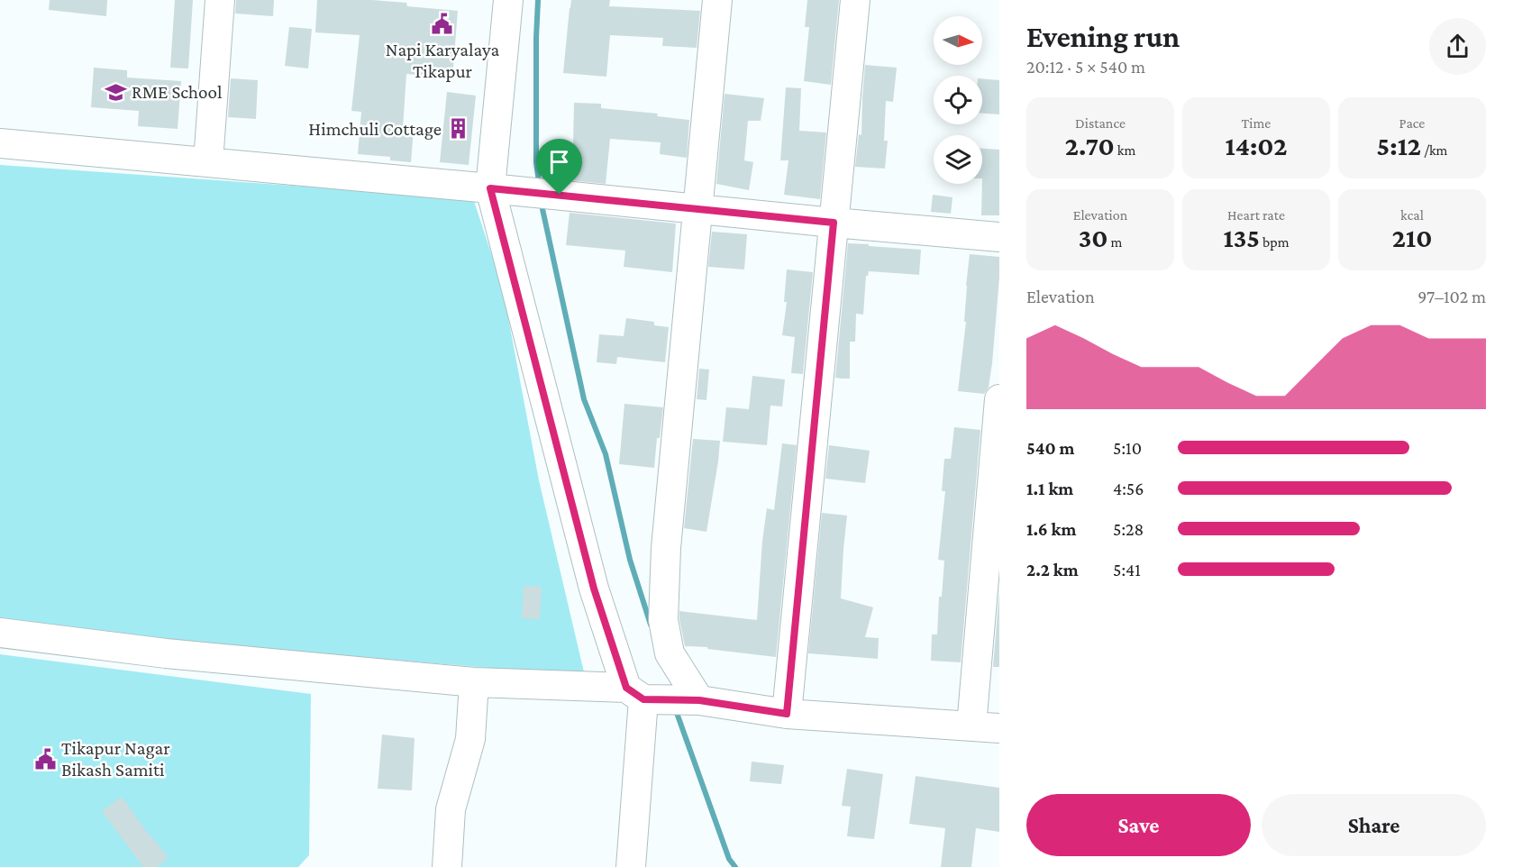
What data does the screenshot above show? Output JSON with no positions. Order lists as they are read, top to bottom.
{
  "places": {
    "public building": ["Napi Karyalaya Tikapur", "Tikapur Nagar Bikash Samiti"],
    "school or university": ["RME School"],
    "building": ["Himchuli Cottage"]
  },
  "north": "right",
  "page": {
    "heading": ["Evening run", "20:12 · 5 × 540 m"],
    "stats": [
      ["Distance", "2.70 km"],
      ["Time", "14:02"],
      ["Pace", "5:12 /km"],
      ["Elevation", "30 m"],
      ["Heart rate", "135 bpm"],
      ["kcal", "210"]
    ],
    "chart": ["Elevation", "97–102 m"],
    "list": [
      {
        "name": "540 m",
        "note": "5:10"
      },
      {
        "name": "1.1 km",
        "note": "4:56"
      },
      {
        "name": "1.6 km",
        "note": "5:28"
      },
      {
        "name": "2.2 km",
        "note": "5:41"
      }
    ],
    "buttons": ["Save", "Share"]
  }
}
